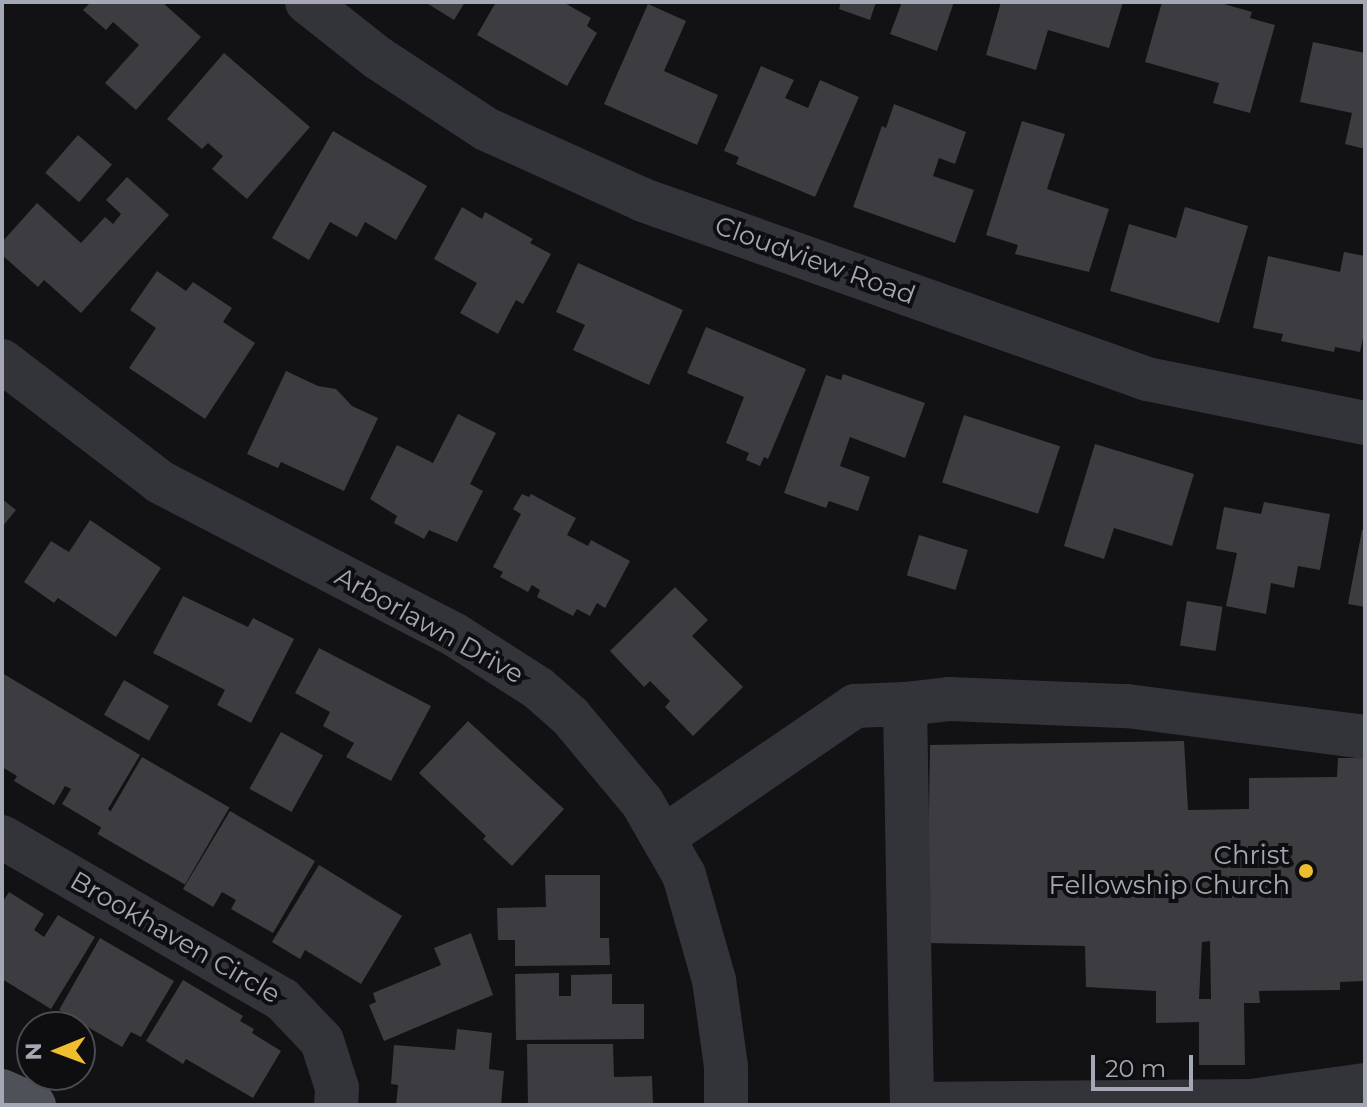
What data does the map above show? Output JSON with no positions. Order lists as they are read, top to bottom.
{
  "streets": {
    "street": ["Cloudview Road", "Arborlawn Drive", "Brookhaven Circle"]
  },
  "places": ["Christ Fellowship Church"],
  "scale_bar": "20 m",
  "north": "left"
}
